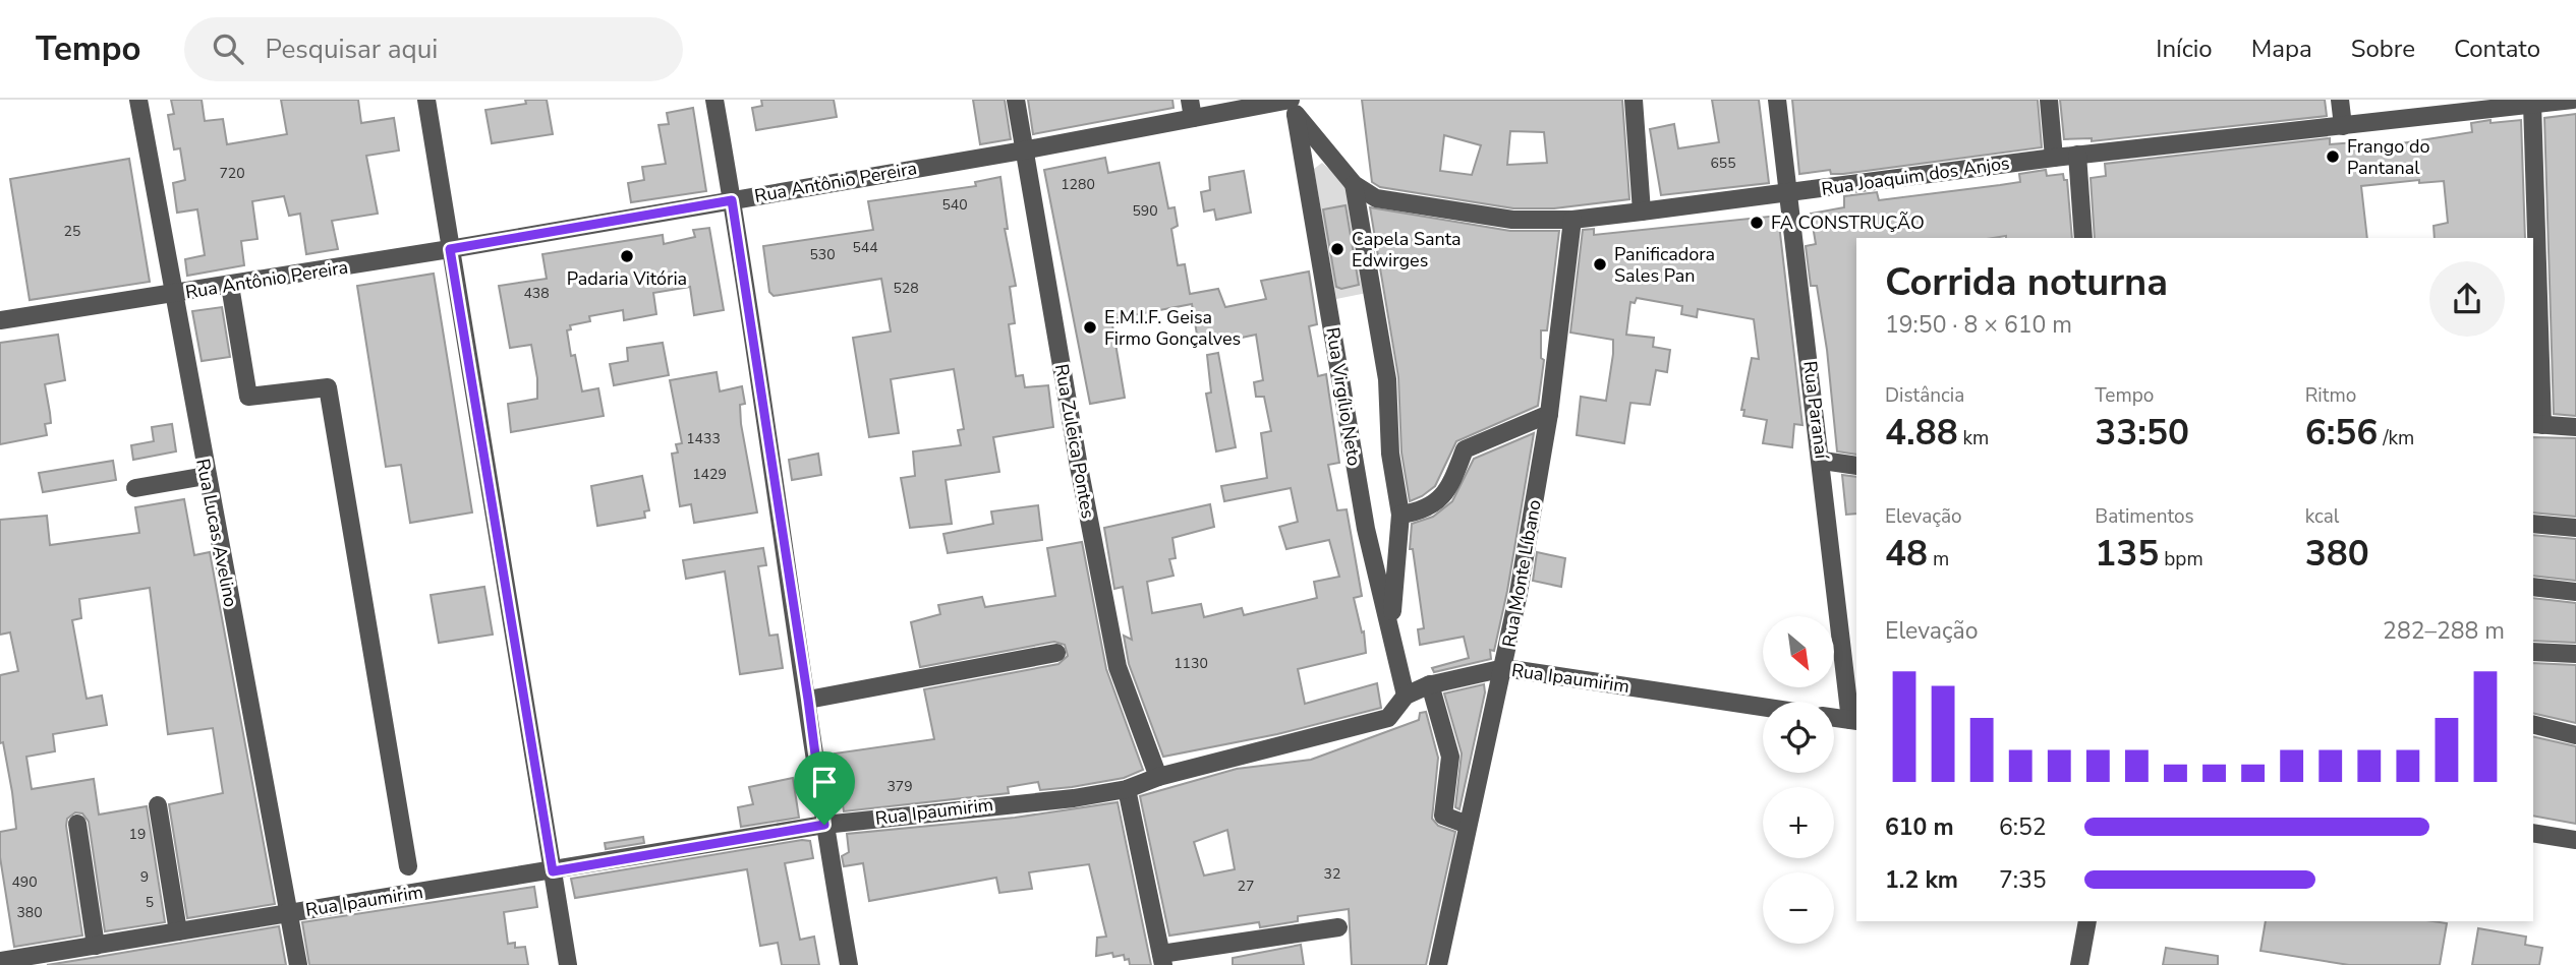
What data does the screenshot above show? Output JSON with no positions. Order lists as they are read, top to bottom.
{
  "streets": {
    "street": [
      "Rua Joaquim dos Anjos",
      "Rua Antônio Pereira",
      "Rua Virgílio Neto",
      "Rua Paranaí",
      "Rua Zuleica Pontes",
      "Rua Lucas Avelino",
      "Rua Monte Líbano",
      "Rua Ipaumirim"
    ]
  },
  "crossings": [
    ["Rua Joaquim dos Anjos", "Rua Antônio Pereira"],
    ["Rua Joaquim dos Anjos", "Rua Virgílio Neto"],
    ["Rua Joaquim dos Anjos", "Rua Paranaí"],
    ["Rua Joaquim dos Anjos", "Rua Monte Líbano"],
    ["Rua Antônio Pereira", "Rua Virgílio Neto"],
    ["Rua Antônio Pereira", "Rua Zuleica Pontes"],
    ["Rua Antônio Pereira", "Rua Lucas Avelino"],
    ["Rua Virgílio Neto", "Rua Ipaumirim"],
    ["Rua Zuleica Pontes", "Rua Ipaumirim"],
    ["Rua Lucas Avelino", "Rua Ipaumirim"],
    ["Rua Monte Líbano", "Rua Ipaumirim"]
  ],
  "places": [
    "Frango do Pantanal",
    "FA CONSTRUÇÃO",
    "Capela Santa Edwirges",
    "Padaria Vitória",
    "Panificadora Sales Pan",
    "E.M.I.F. Geisa Firmo Gonçalves"
  ],
  "house_numbers": [
    "655",
    "720",
    "1280",
    "540",
    "590",
    "25",
    "544",
    "530",
    "528",
    "438",
    "1433",
    "1429",
    "1130",
    "379",
    "19",
    "32",
    "9",
    "490",
    "27",
    "5",
    "380"
  ],
  "north": "bottom right",
  "page": {
    "header": "Tempo",
    "search": "Pesquisar aqui",
    "nav": [
      "Início",
      "Mapa",
      "Sobre",
      "Contato"
    ],
    "heading": ["Corrida noturna", "19:50 · 8 × 610 m"],
    "stats": [
      ["Distância", "4.88 km"],
      ["Tempo", "33:50"],
      ["Ritmo", "6:56 /km"],
      ["Elevação", "48 m"],
      ["Batimentos", "135 bpm"],
      ["kcal", "380"]
    ],
    "chart": ["Elevação", "282–288 m"],
    "map_buttons": ["+", "−"],
    "list": [
      {
        "name": "610 m",
        "note": "6:52"
      },
      {
        "name": "1.2 km",
        "note": "7:35"
      }
    ]
  }
}
